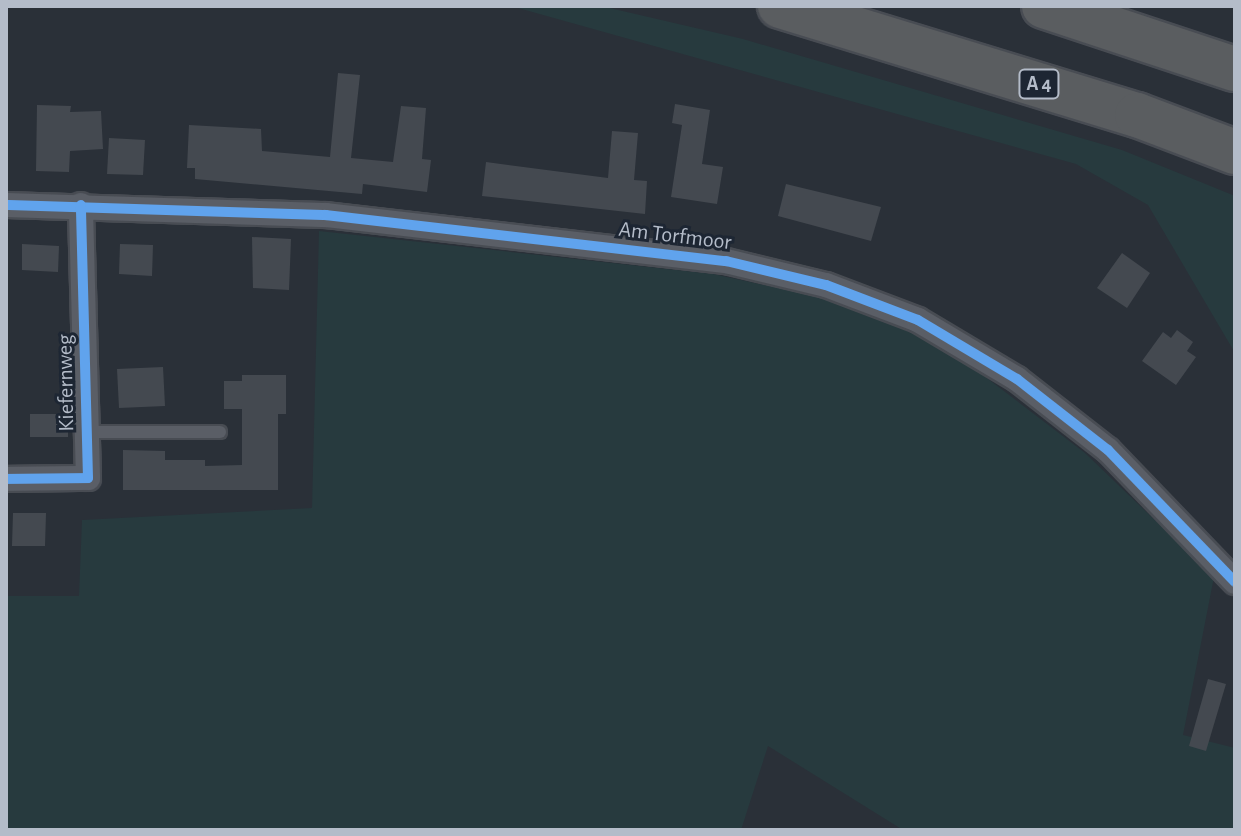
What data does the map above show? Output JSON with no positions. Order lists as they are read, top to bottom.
{
  "streets": {
    "highway": ["A 4"],
    "street": ["Am Torfmoor", "Kiefernweg"]
  },
  "crossings": [
    ["Am Torfmoor", "Kiefernweg"]
  ]
}
